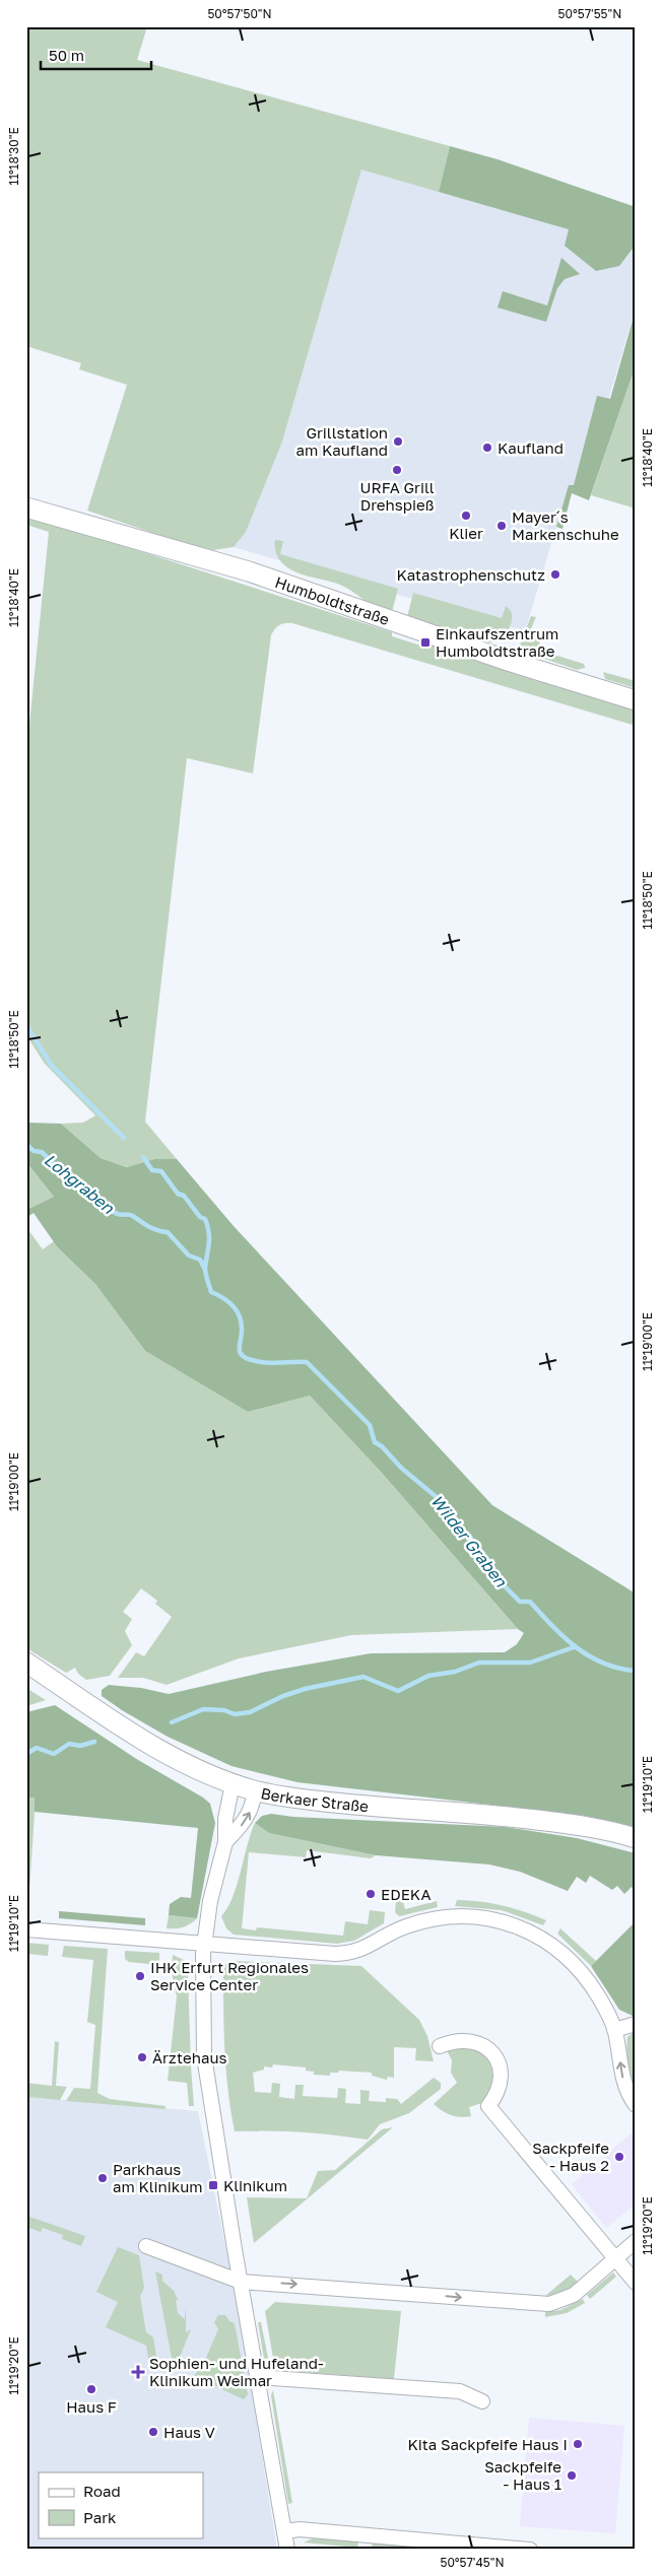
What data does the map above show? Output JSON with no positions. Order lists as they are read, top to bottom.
{
  "streets": {
    "main road": ["Humboldtstraße", "Berkaer Straße"]
  },
  "water": ["Lohgraben", "Wilder Graben"],
  "places": {
    "other": [
      "Grillstation am Kaufland",
      "Kaufland",
      "URFA Grill Drehspieß",
      "Klier",
      "Mayer´s Markenschuhe",
      "Katastrophenschutz",
      "EDEKA",
      "IHK Erfurt Regionales Service Center",
      "Ärztehaus",
      "Sackpfeife - Haus 2",
      "Parkhaus am Klinikum",
      "Haus F",
      "Haus V",
      "Kita Sackpfeife Haus I",
      "Sackpfeife - Haus 1"
    ],
    "transit": ["Einkaufszentrum Humboldtstraße", "Klinikum"],
    "health": ["Sophien- und Hufeland- Klinikum Weimar"]
  },
  "legend": ["Road", "Park"],
  "scale_bar": "50 m",
  "coordinates": [
    "50°57'50\"N",
    "50°57'55\"N",
    "11°18'30\"E",
    "11°18'40\"E",
    "11°18'50\"E",
    "11°19'00\"E",
    "11°19'10\"E",
    "11°19'20\"E",
    "50°57'45\"N"
  ]
}
